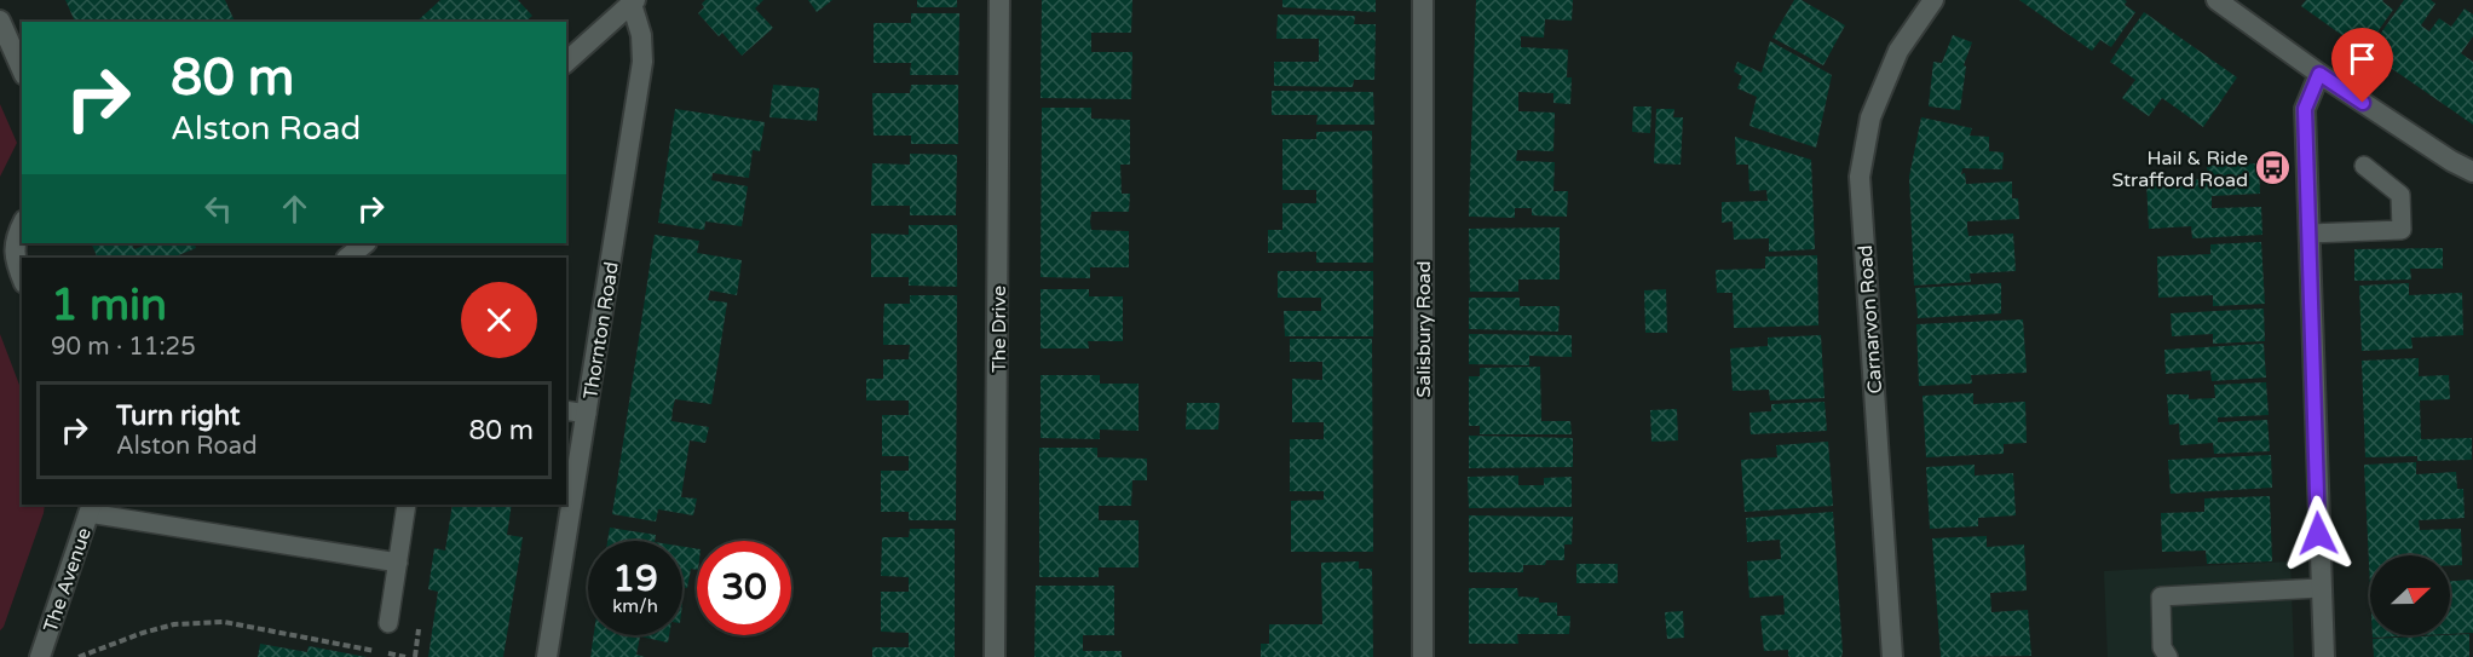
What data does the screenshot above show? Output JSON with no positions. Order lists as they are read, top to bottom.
{
  "streets": {
    "street": [
      "Carnarvon Road",
      "The Drive",
      "Salisbury Road",
      "Thornton Road",
      "The Avenue"
    ]
  },
  "places": {
    "bus stop": ["Hail & Ride Strafford Road"]
  },
  "north": "right",
  "page": {
    "turn": ["80 m", "Alston Road"],
    "heading": ["1 min", "90 m · 11:25"],
    "list": [
      {
        "name": "Turn right",
        "note": "Alston Road",
        "value": "80 m"
      }
    ],
    "speed": "19 km/h",
    "limit": "30"
  }
}
